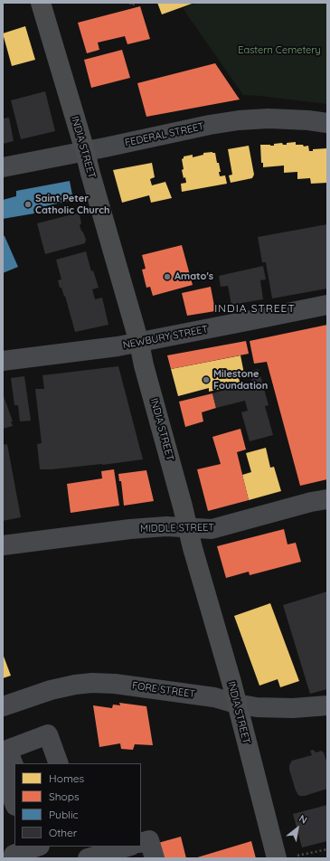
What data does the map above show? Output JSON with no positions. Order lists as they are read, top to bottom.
{
  "streets": {
    "main road": ["INDIA STREET"],
    "street": [
      "FEDERAL STREET",
      "NEWBURY STREET",
      "MIDDLE STREET",
      "FORE STREET"
    ]
  },
  "crossings": [
    ["FEDERAL STREET", "INDIA STREET"],
    ["INDIA STREET", "NEWBURY STREET"],
    ["INDIA STREET", "MIDDLE STREET"],
    ["INDIA STREET", "FORE STREET"]
  ],
  "districts": ["INDIA STREET"],
  "parks": ["Eastern Cemetery"],
  "places": ["Saint Peter Catholic Church", "Amato's", "Milestone Foundation"],
  "legend": [
    "Homes",
    "Shops",
    "Public",
    "Other"
  ],
  "north": "top right"
}
